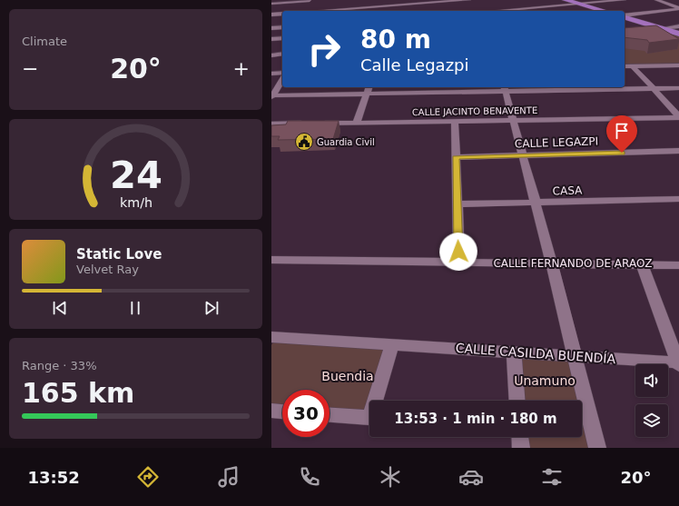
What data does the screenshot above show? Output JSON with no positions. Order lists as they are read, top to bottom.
{
  "streets": {
    "street": [
      "CALLE JACINTO BENAVENTE",
      "CALLE LEGAZPI",
      "CASA",
      "CALLE FERNANDO DE ARAOZ",
      "CALLE CASILDA BUENDÍA"
    ]
  },
  "parks": ["Buendia", "Unamuno"],
  "places": {
    "public building": ["Guardia Civil"]
  },
  "page": {
    "tile": [
      "Climate",
      ["Range · 33%", "165 km"]
    ],
    "turn": ["80 m", "Calle Legazpi"],
    "heat": ["−", "20°", "+"],
    "song": ["Static Love", "Velvet Ray"],
    "limit": "30",
    "trip": "13:53 · 1 min · 180 m",
    "tabs": ["13:52", "20°"],
    "gauge": ["24", "km/h"]
  }
}
